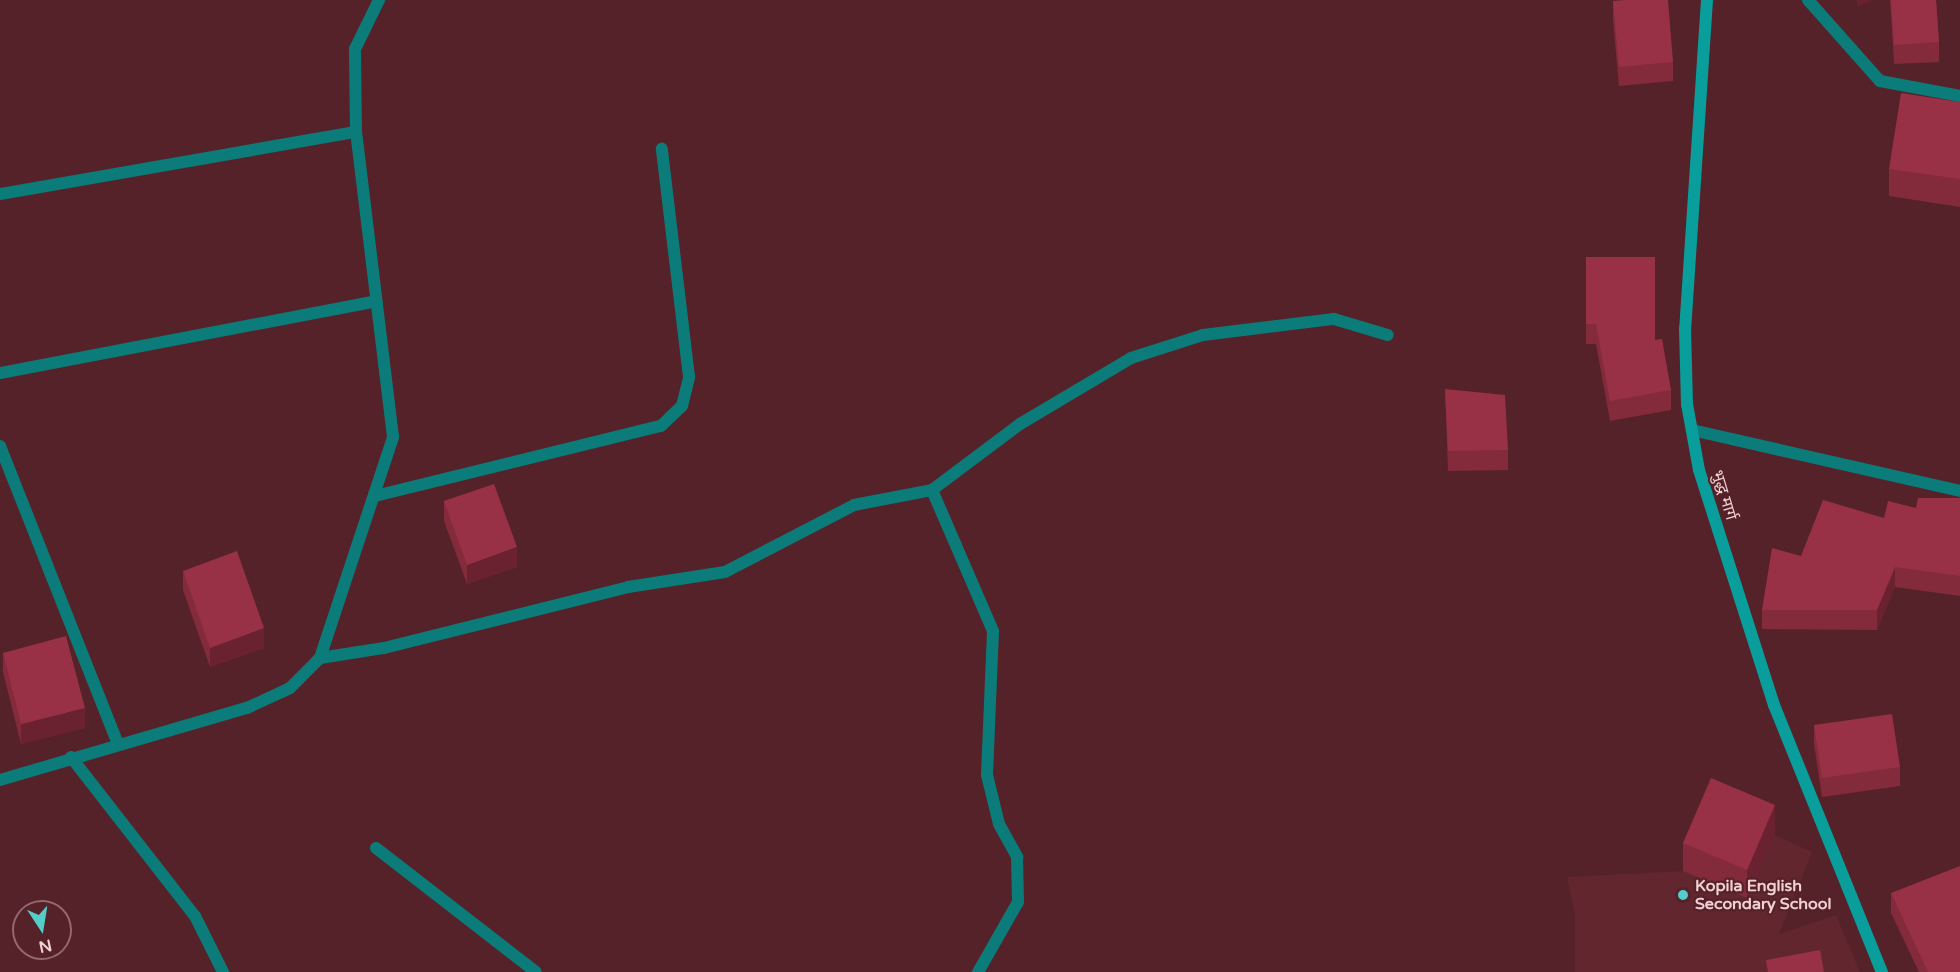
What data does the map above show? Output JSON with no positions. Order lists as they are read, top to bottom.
{
  "streets": {
    "street": ["भुद्ध मार्ग"]
  },
  "places": ["Kopila English Secondary School"],
  "north": "bottom"
}
